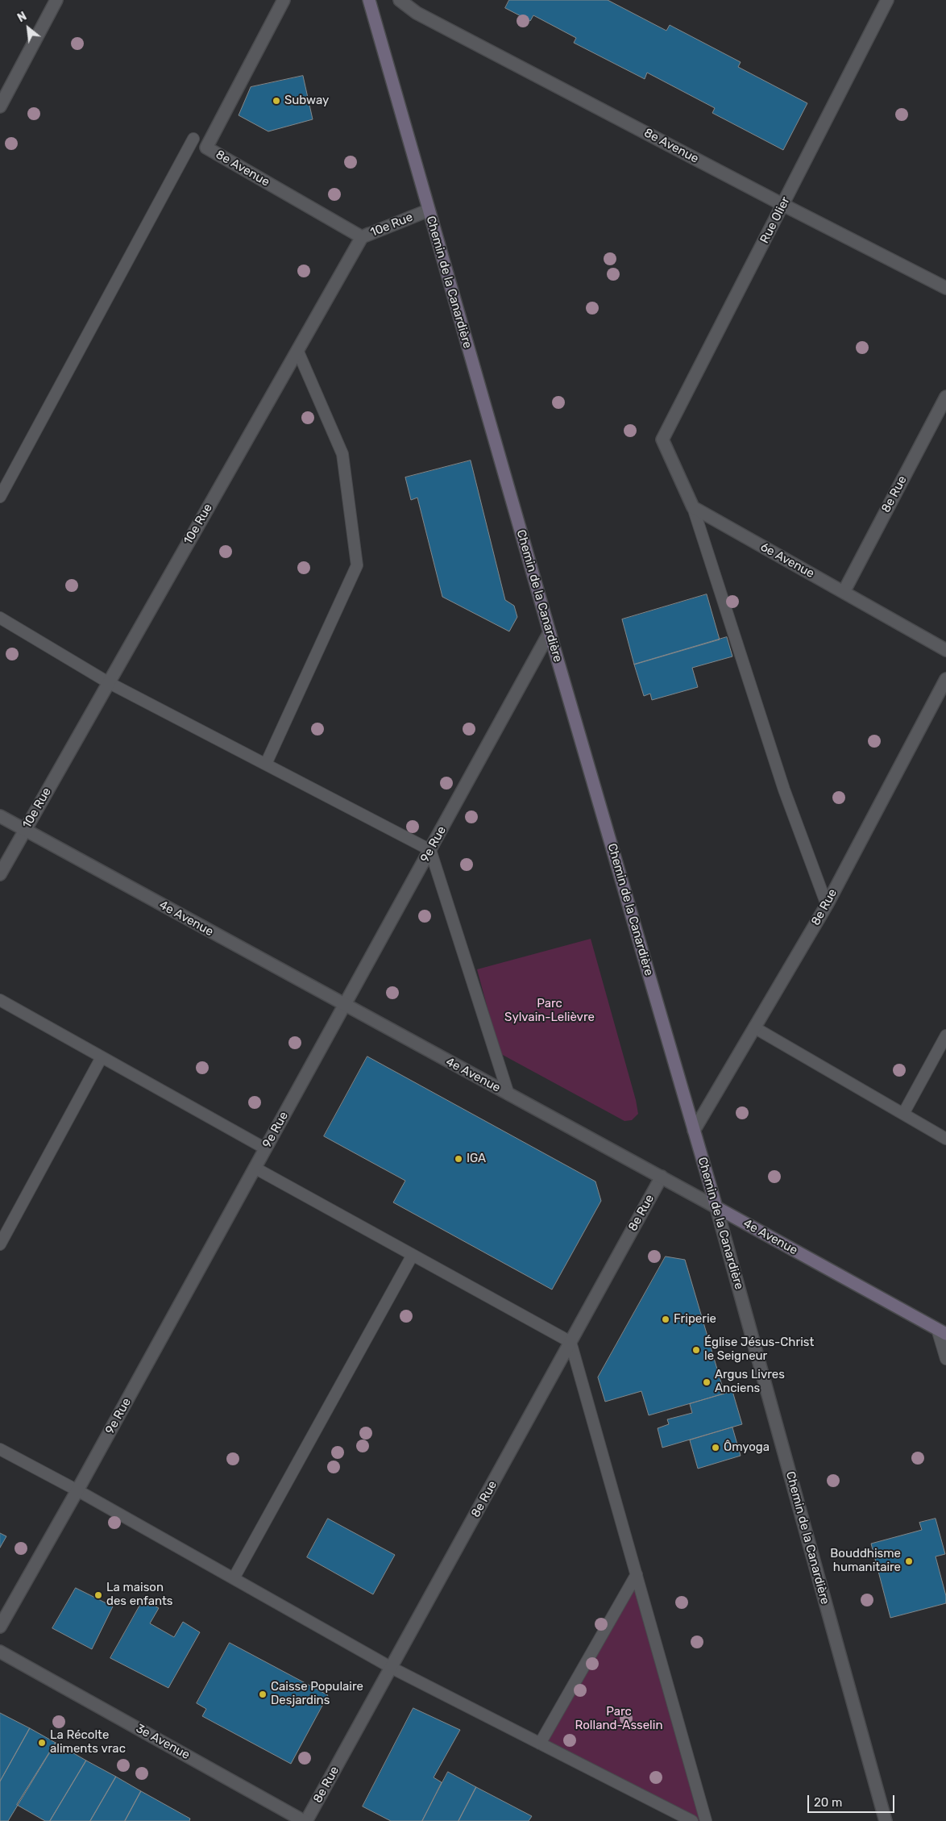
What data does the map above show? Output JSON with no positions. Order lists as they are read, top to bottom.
{
  "streets": {
    "main road": ["Chemin de la Canardière", "4e Avenue"],
    "street": [
      "8e Avenue",
      "Rue Olier",
      "10e Rue",
      "8e Rue",
      "6e Avenue",
      "9e Rue",
      "3e Avenue"
    ]
  },
  "crossings": [
    ["8e Avenue", "Rue Olier"],
    ["8e Avenue", "10e Rue"],
    ["Rue Olier", "6e Avenue"],
    ["10e Rue", "4e Avenue"],
    ["Chemin de la Canardière", "8e Rue"],
    ["Chemin de la Canardière", "9e Rue"],
    ["Chemin de la Canardière", "4e Avenue"],
    ["8e Rue", "6e Avenue"],
    ["8e Rue", "4e Avenue"],
    ["8e Rue", "3e Avenue"],
    ["9e Rue", "4e Avenue"]
  ],
  "parks": ["Parc Sylvain-Lelièvre", "Parc Rolland-Asselin"],
  "places": [
    "Subway",
    "IGA",
    "Friperie",
    "Église Jésus-Christ le Seigneur",
    "Argus Livres Anciens",
    "Ômyoga",
    "Bouddhisme humanitaire",
    "La maison des enfants",
    "Caisse Populaire Desjardins",
    "La Récolte aliments vrac"
  ],
  "scale_bar": "20 m",
  "north": "top left"
}
